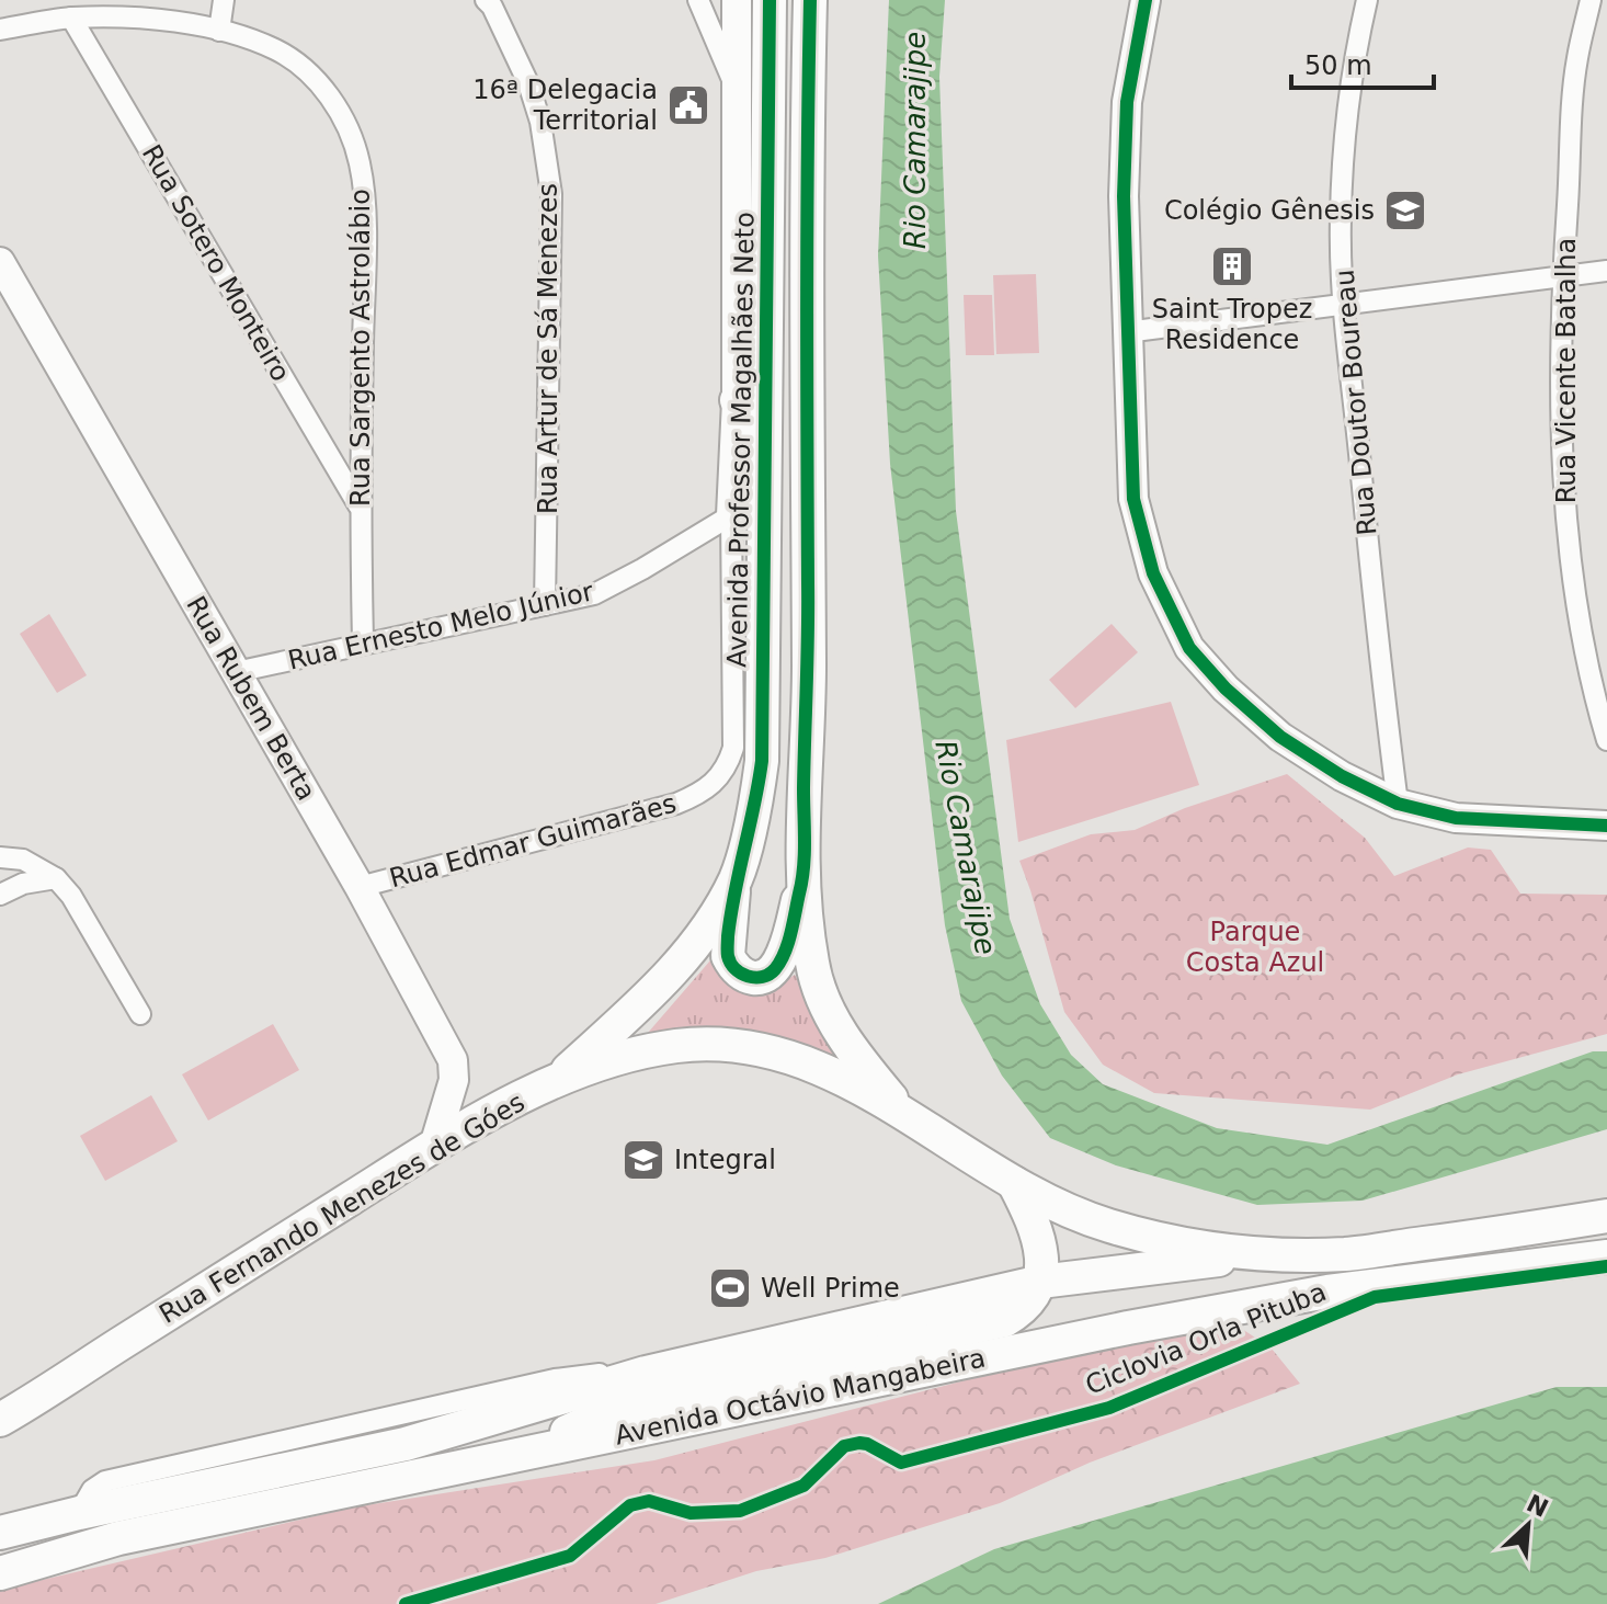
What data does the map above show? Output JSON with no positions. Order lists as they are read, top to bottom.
{
  "streets": {
    "main road": ["Avenida Professor Magalhães Neto", "Rua Fernando Menezes de Góes", "Avenida Octávio Mangabeira"],
    "street": [
      "Rua Sotero Monteiro",
      "Rua Sargento Astrolábio",
      "Rua Artur de Sá Menezes",
      "Rua Vicente Batalha",
      "Rua Doutor Boureau",
      "Rua Ernesto Melo Júnior",
      "Rua Rubem Berta",
      "Rua Edmar Guimarães"
    ],
    "cycle path": ["Ciclovia Orla Pituba"]
  },
  "crossings": [
    ["Rua Sotero Monteiro", "Rua Sargento Astrolábio"],
    ["Rua Sargento Astrolábio", "Rua Ernesto Melo Júnior"],
    ["Rua Artur de Sá Menezes", "Rua Ernesto Melo Júnior"],
    ["Avenida Professor Magalhães Neto", "Rua Ernesto Melo Júnior"],
    ["Avenida Professor Magalhães Neto", "Rua Edmar Guimarães"],
    ["Avenida Professor Magalhães Neto", "Rua Fernando Menezes de Góes"],
    ["Rua Ernesto Melo Júnior", "Rua Rubem Berta"],
    ["Rua Rubem Berta", "Rua Edmar Guimarães"],
    ["Rua Rubem Berta", "Rua Fernando Menezes de Góes"],
    ["Rua Fernando Menezes de Góes", "Avenida Octávio Mangabeira"]
  ],
  "water": ["Rio Camarajipe"],
  "parks": ["Parque Costa Azul"],
  "places": {
    "public building": ["16ª Delegacia Territorial"],
    "school or university": ["Colégio Gênesis", "Integral"],
    "building": ["Saint Tropez Residence"],
    "sports": ["Well Prime"]
  },
  "scale_bar": "50 m",
  "north": "top right"
}
